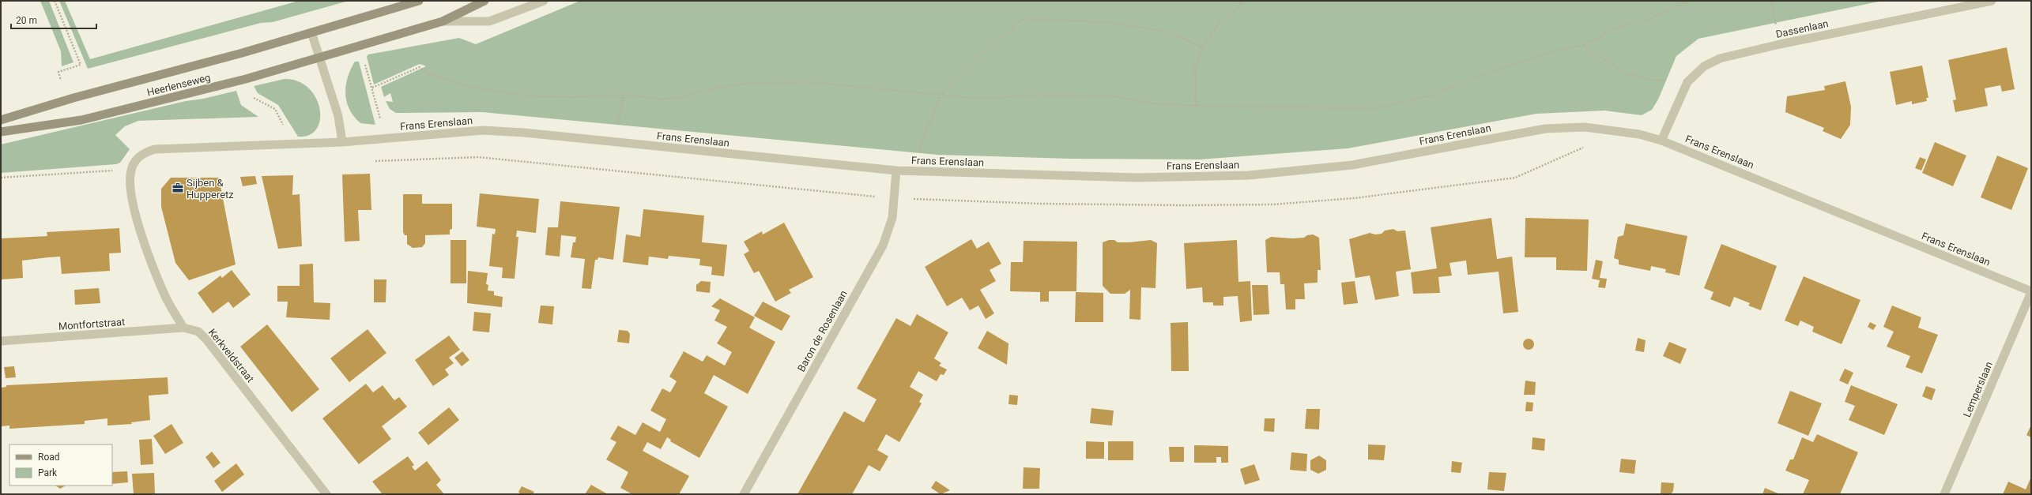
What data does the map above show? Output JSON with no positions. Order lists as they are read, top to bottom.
{
  "streets": {
    "main road": ["Heerlenseweg"],
    "street": [
      "Dassenlaan",
      "Frans Erenslaan",
      "Montfortstraat",
      "Baron de Rosenlaan",
      "Kerkveldstraat",
      "Lemperslaan"
    ]
  },
  "crossings": [
    ["Dassenlaan", "Frans Erenslaan"],
    ["Frans Erenslaan", "Baron de Rosenlaan"],
    ["Frans Erenslaan", "Lemperslaan"],
    ["Montfortstraat", "Kerkveldstraat"]
  ],
  "places": {
    "office": ["Sijben & Hupperetz"]
  },
  "legend": ["Road", "Park"],
  "scale_bar": "20 m"
}
